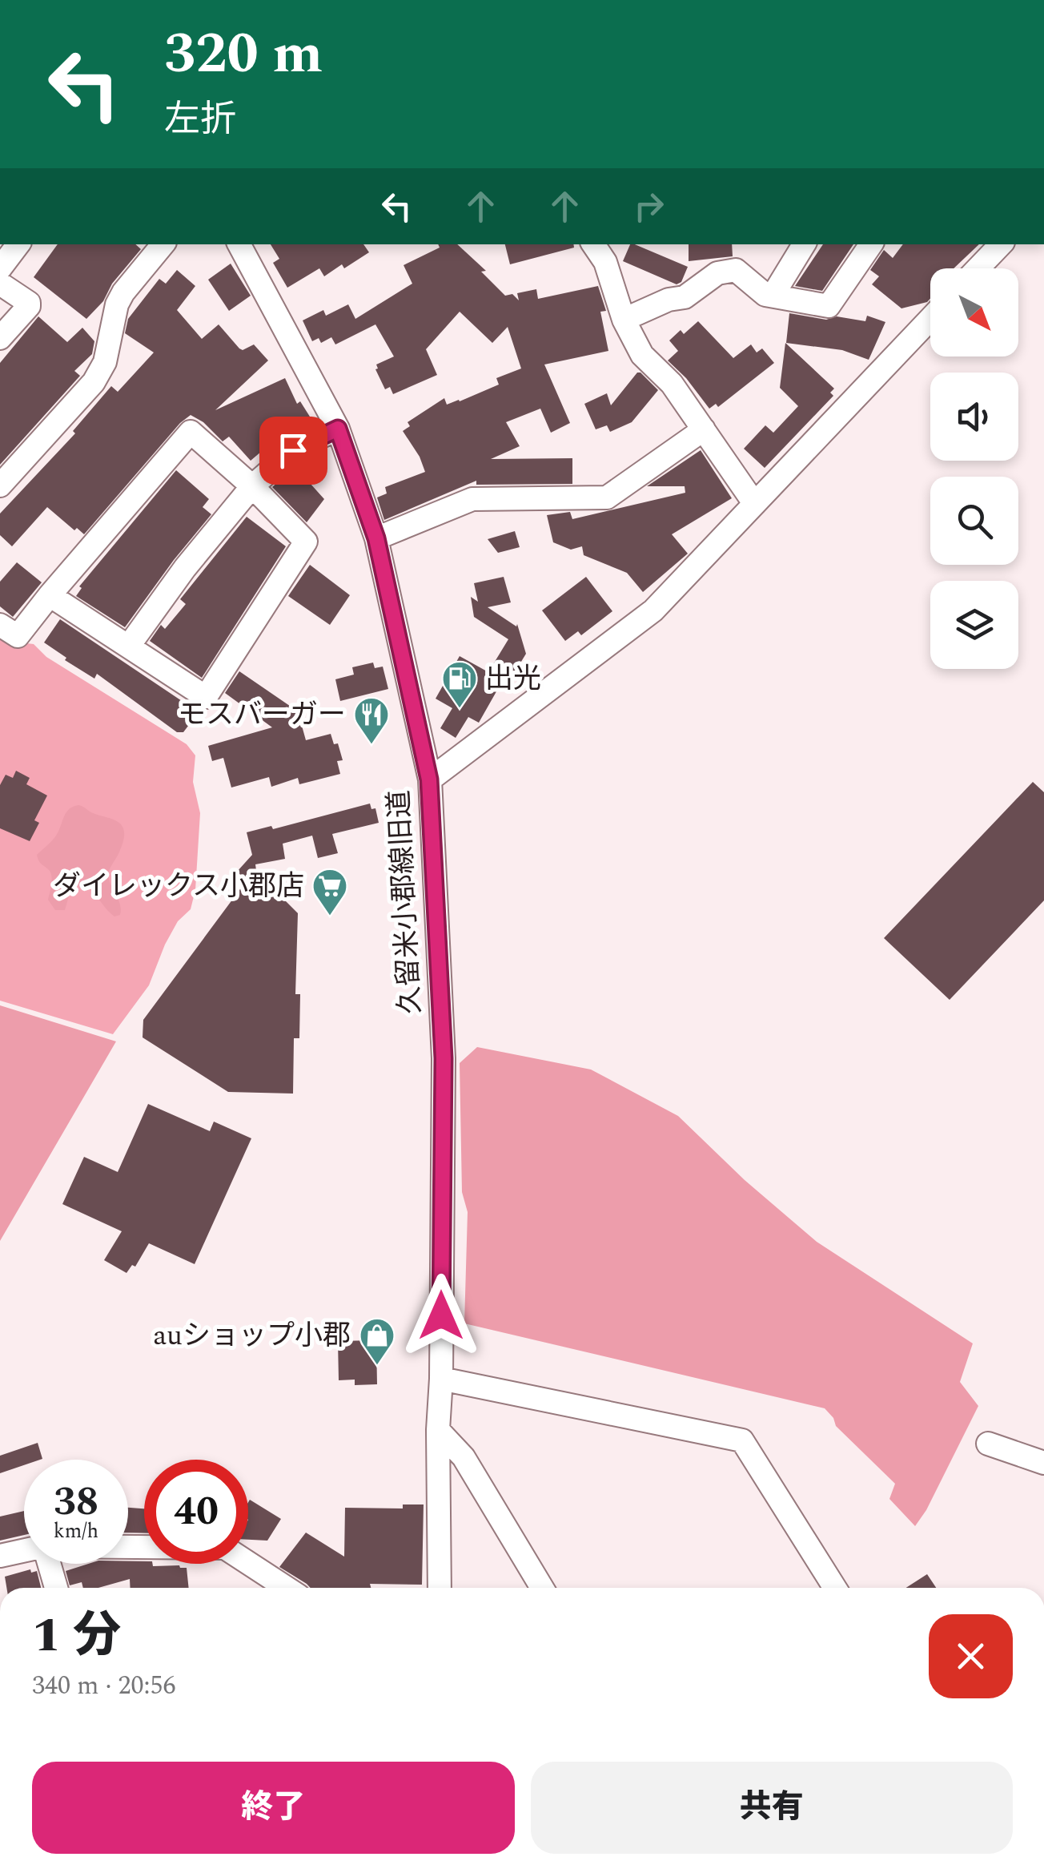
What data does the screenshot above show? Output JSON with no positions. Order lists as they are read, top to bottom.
{
  "streets": {
    "street": ["久留米小郡線旧道"]
  },
  "places": {
    "fuel station": ["出光"],
    "restaurant": ["モスバーガー"],
    "supermarket": ["ダイレックス小郡店"],
    "shop": ["auショップ小郡"]
  },
  "north": "bottom right",
  "page": {
    "turn": ["320 m", "左折"],
    "speed": "38 km/h",
    "limit": "40",
    "heading": ["1 分", "340 m · 20:56"],
    "buttons": ["終了", "共有"]
  }
}
